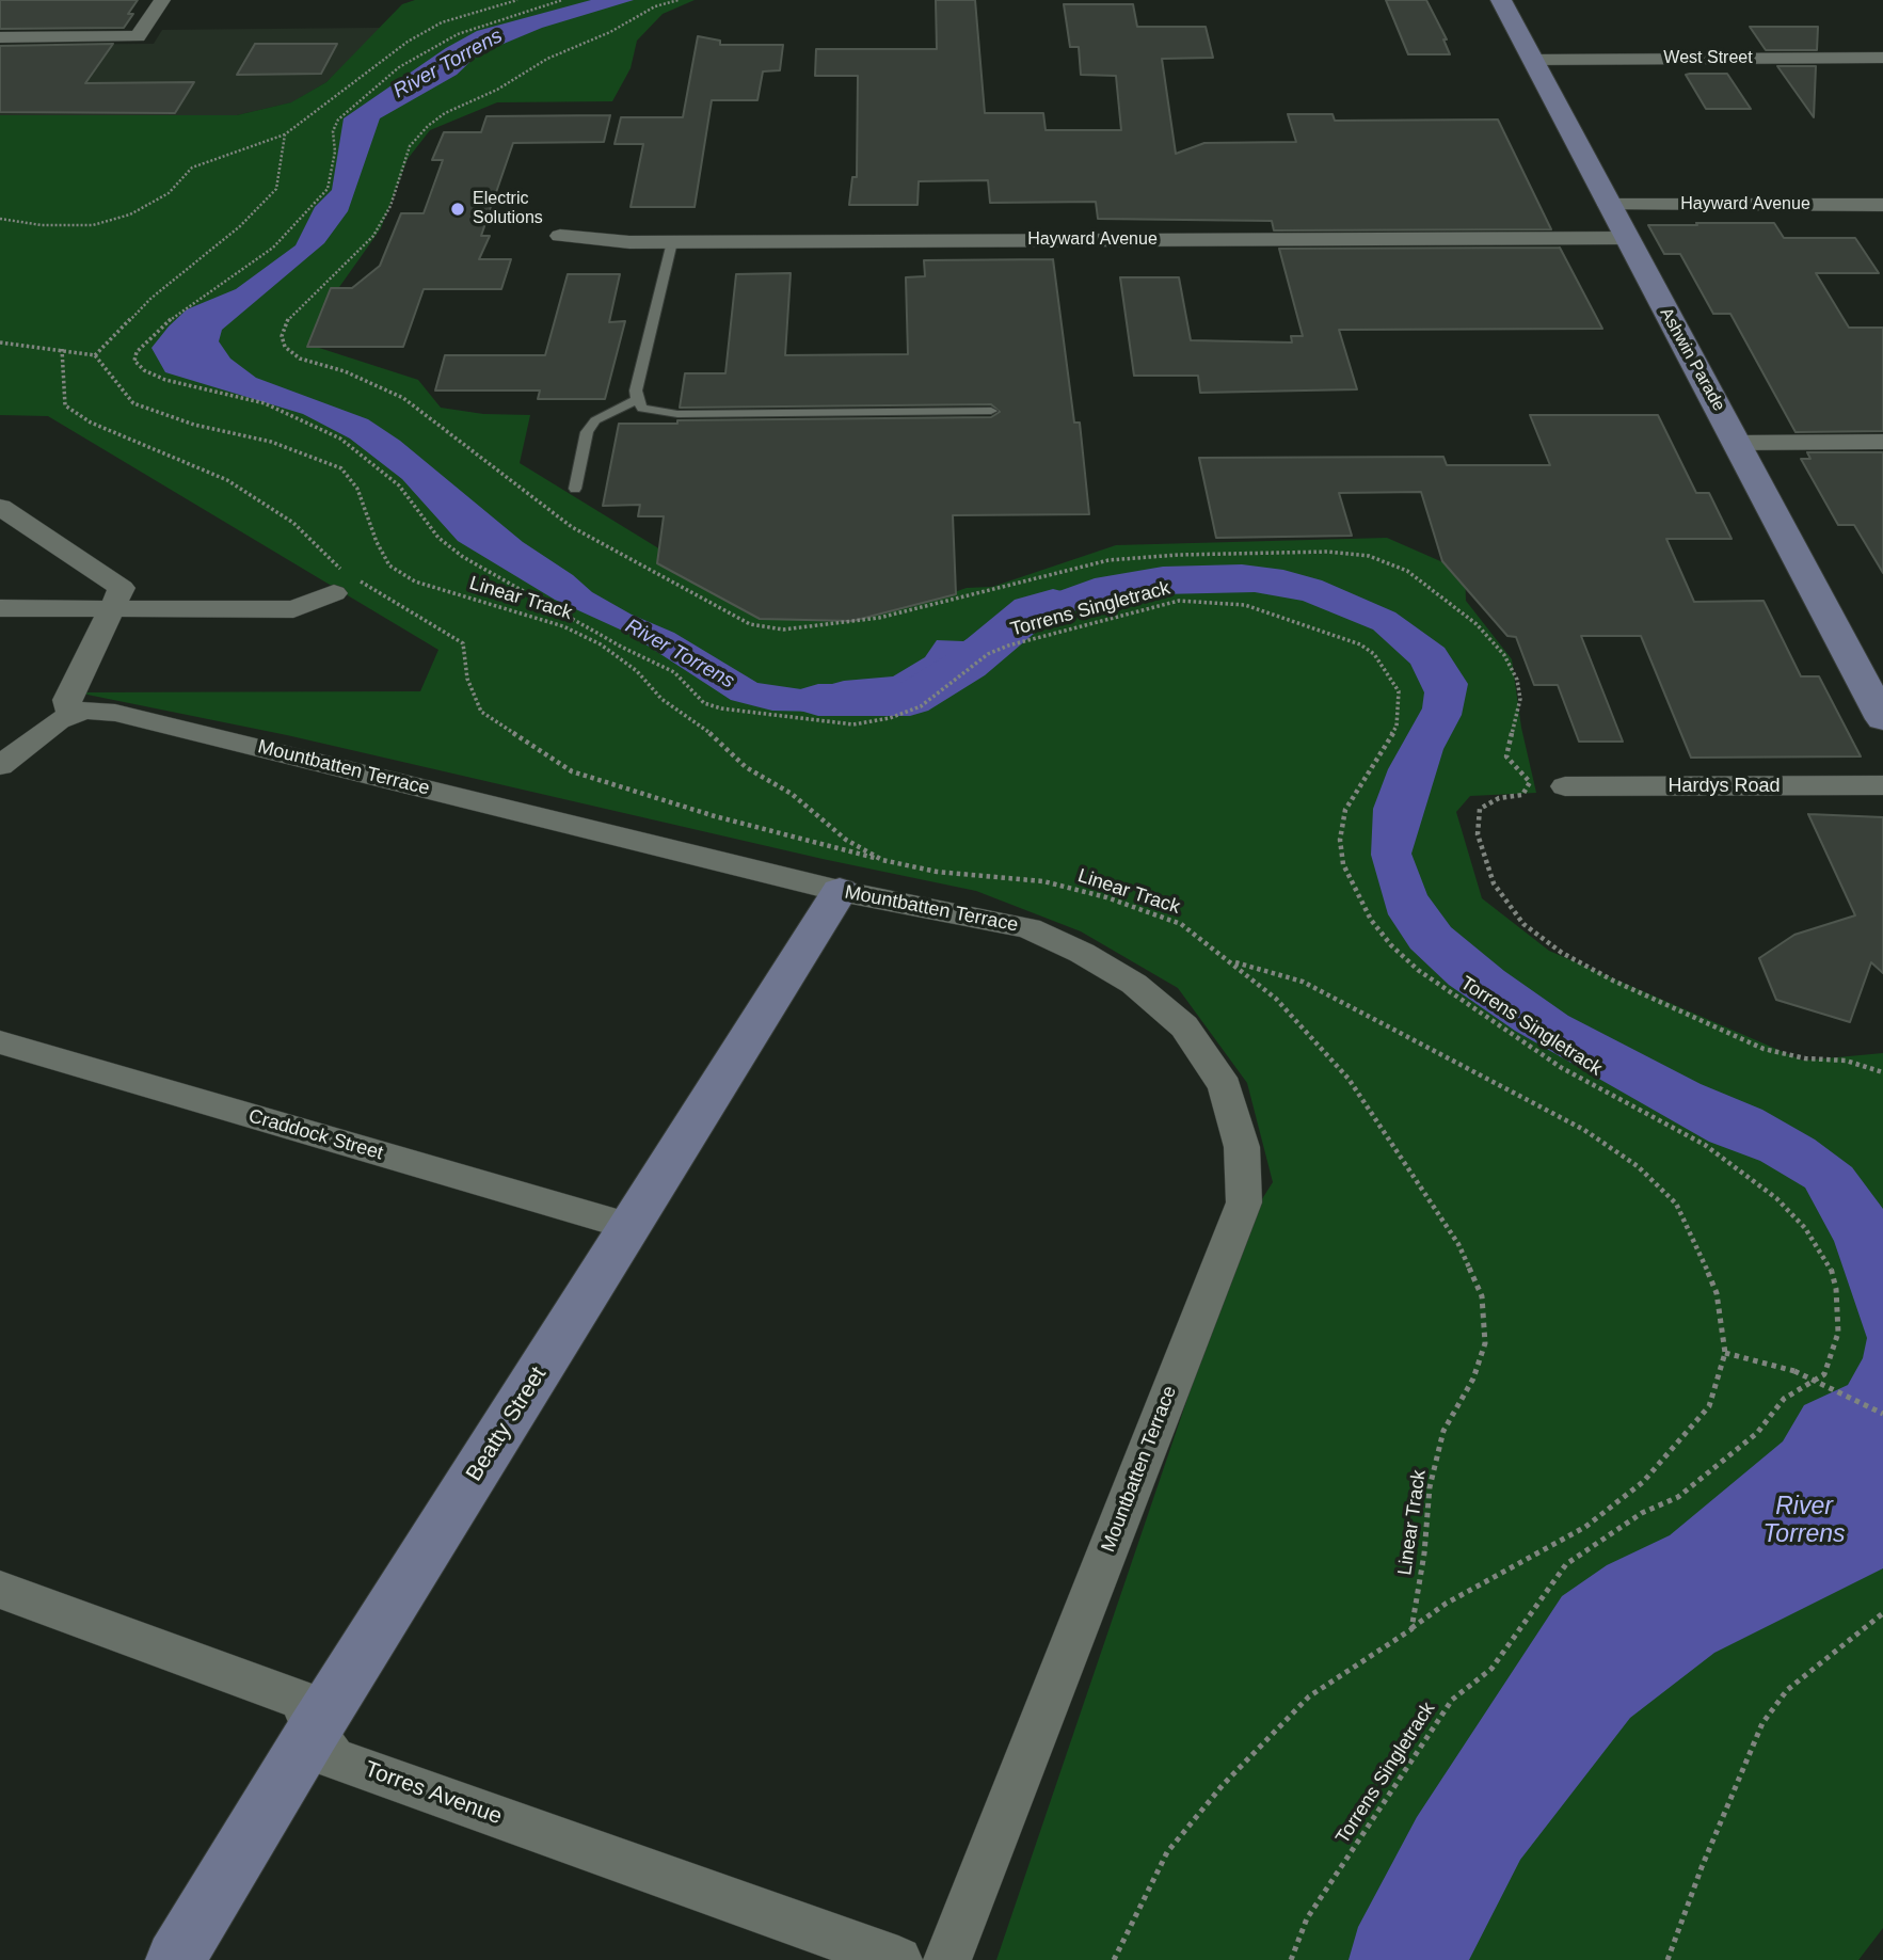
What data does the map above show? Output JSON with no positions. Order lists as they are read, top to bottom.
{
  "streets": {
    "street": [
      "West Street",
      "Hayward Avenue",
      "Ashwin Parade",
      "Mountbatten Terrace",
      "Hardys Road",
      "Craddock Street",
      "Beatty Street",
      "Torres Avenue"
    ],
    "path": ["Linear Track", "Torrens Singletrack"]
  },
  "crossings": [
    ["West Street", "Ashwin Parade"],
    ["Hayward Avenue", "Ashwin Parade"],
    ["Mountbatten Terrace", "Beatty Street"],
    ["Craddock Street", "Beatty Street"],
    ["Beatty Street", "Torres Avenue"]
  ],
  "water": ["River Torrens"],
  "places": ["Electric Solutions"]
}
